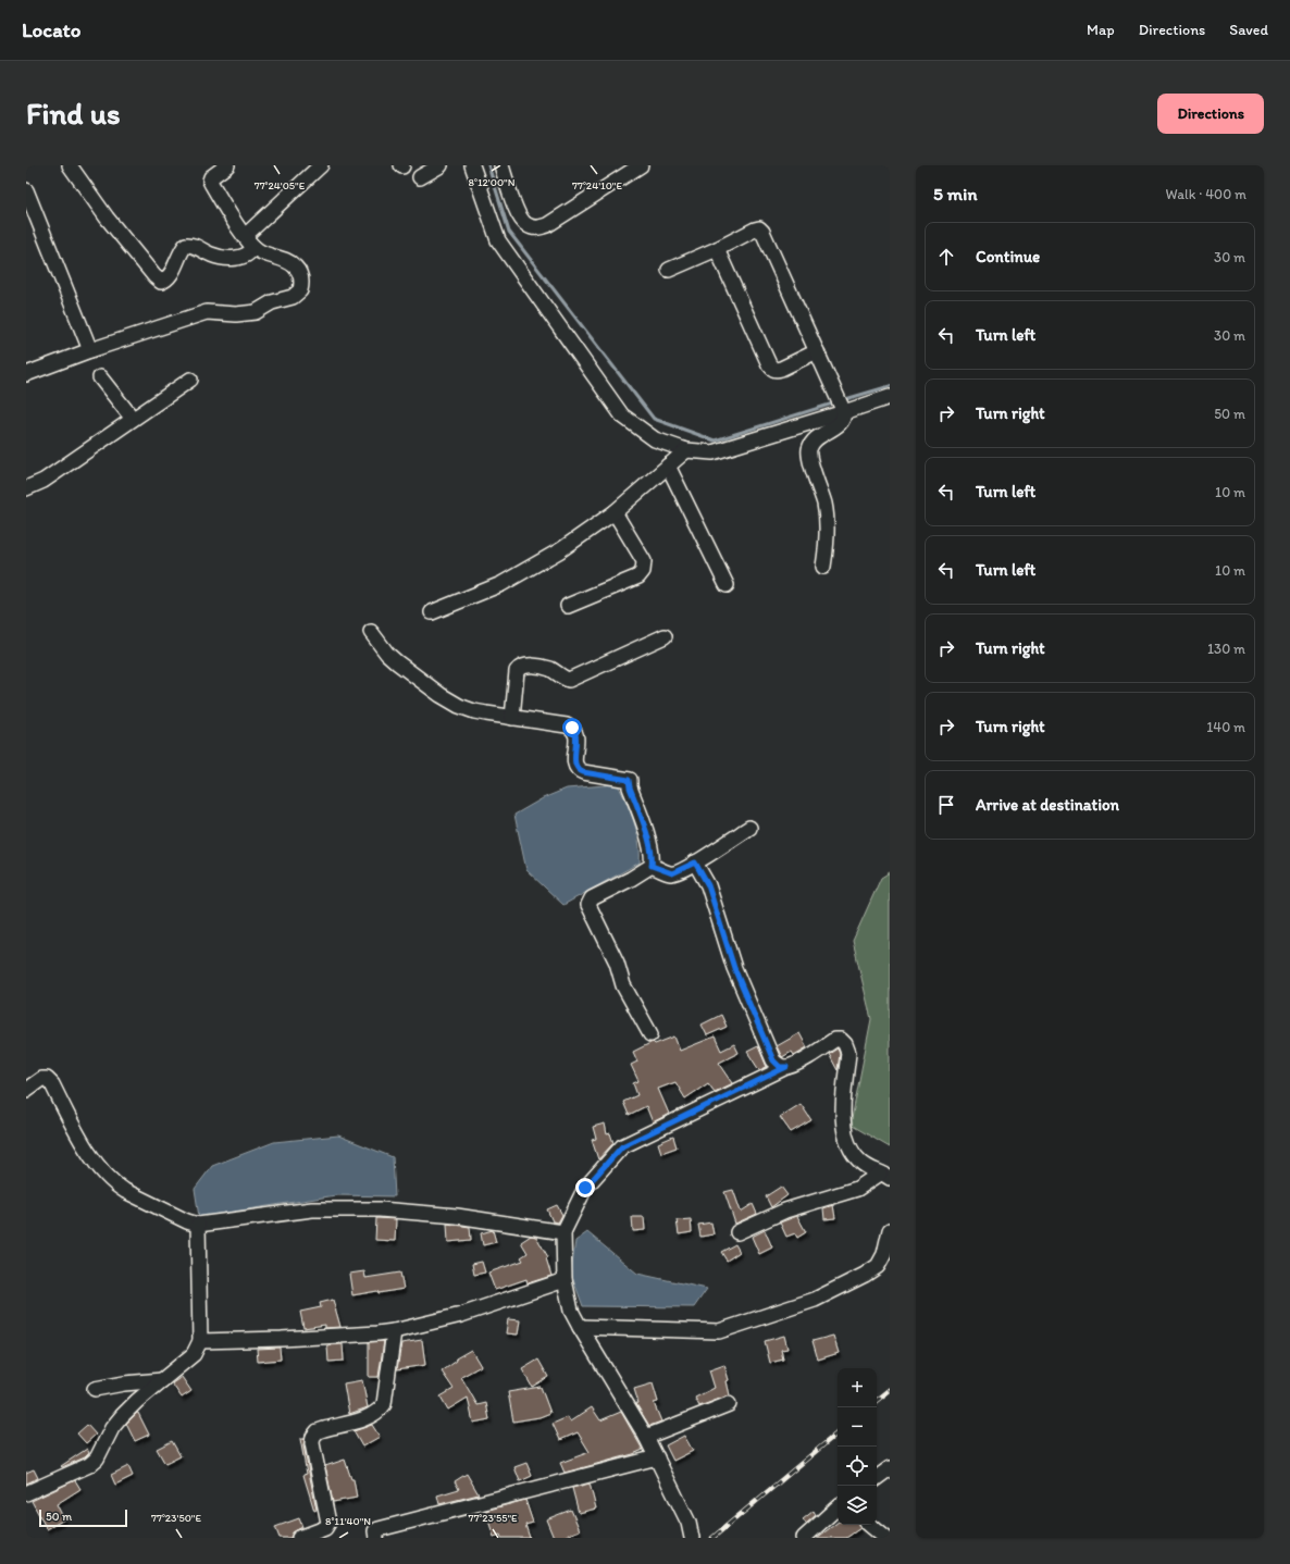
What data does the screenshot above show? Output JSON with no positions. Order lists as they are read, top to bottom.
{
  "scale_bar": "50 m",
  "page": {
    "header": "Locato",
    "nav": ["Map", "Directions", "Saved"],
    "buttons": "Directions",
    "title": "Find us",
    "heading": ["5 min", "Walk · 400 m"],
    "list": [
      ["Continue", "30 m"],
      ["Turn left", "30 m"],
      ["Turn right", "50 m"],
      ["Turn left", "10 m"],
      ["Turn left", "10 m"],
      ["Turn right", "130 m"],
      ["Turn right", "140 m"],
      "Arrive at destination"
    ],
    "map_buttons": ["+", "−"],
    "scale": "50 m"
  },
  "coordinates": [
    "8°12'00\"N",
    "77°24'10\"E",
    "77°24'05\"E",
    "77°23'50\"E",
    "77°23'55\"E",
    "8°11'40\"N"
  ]
}
